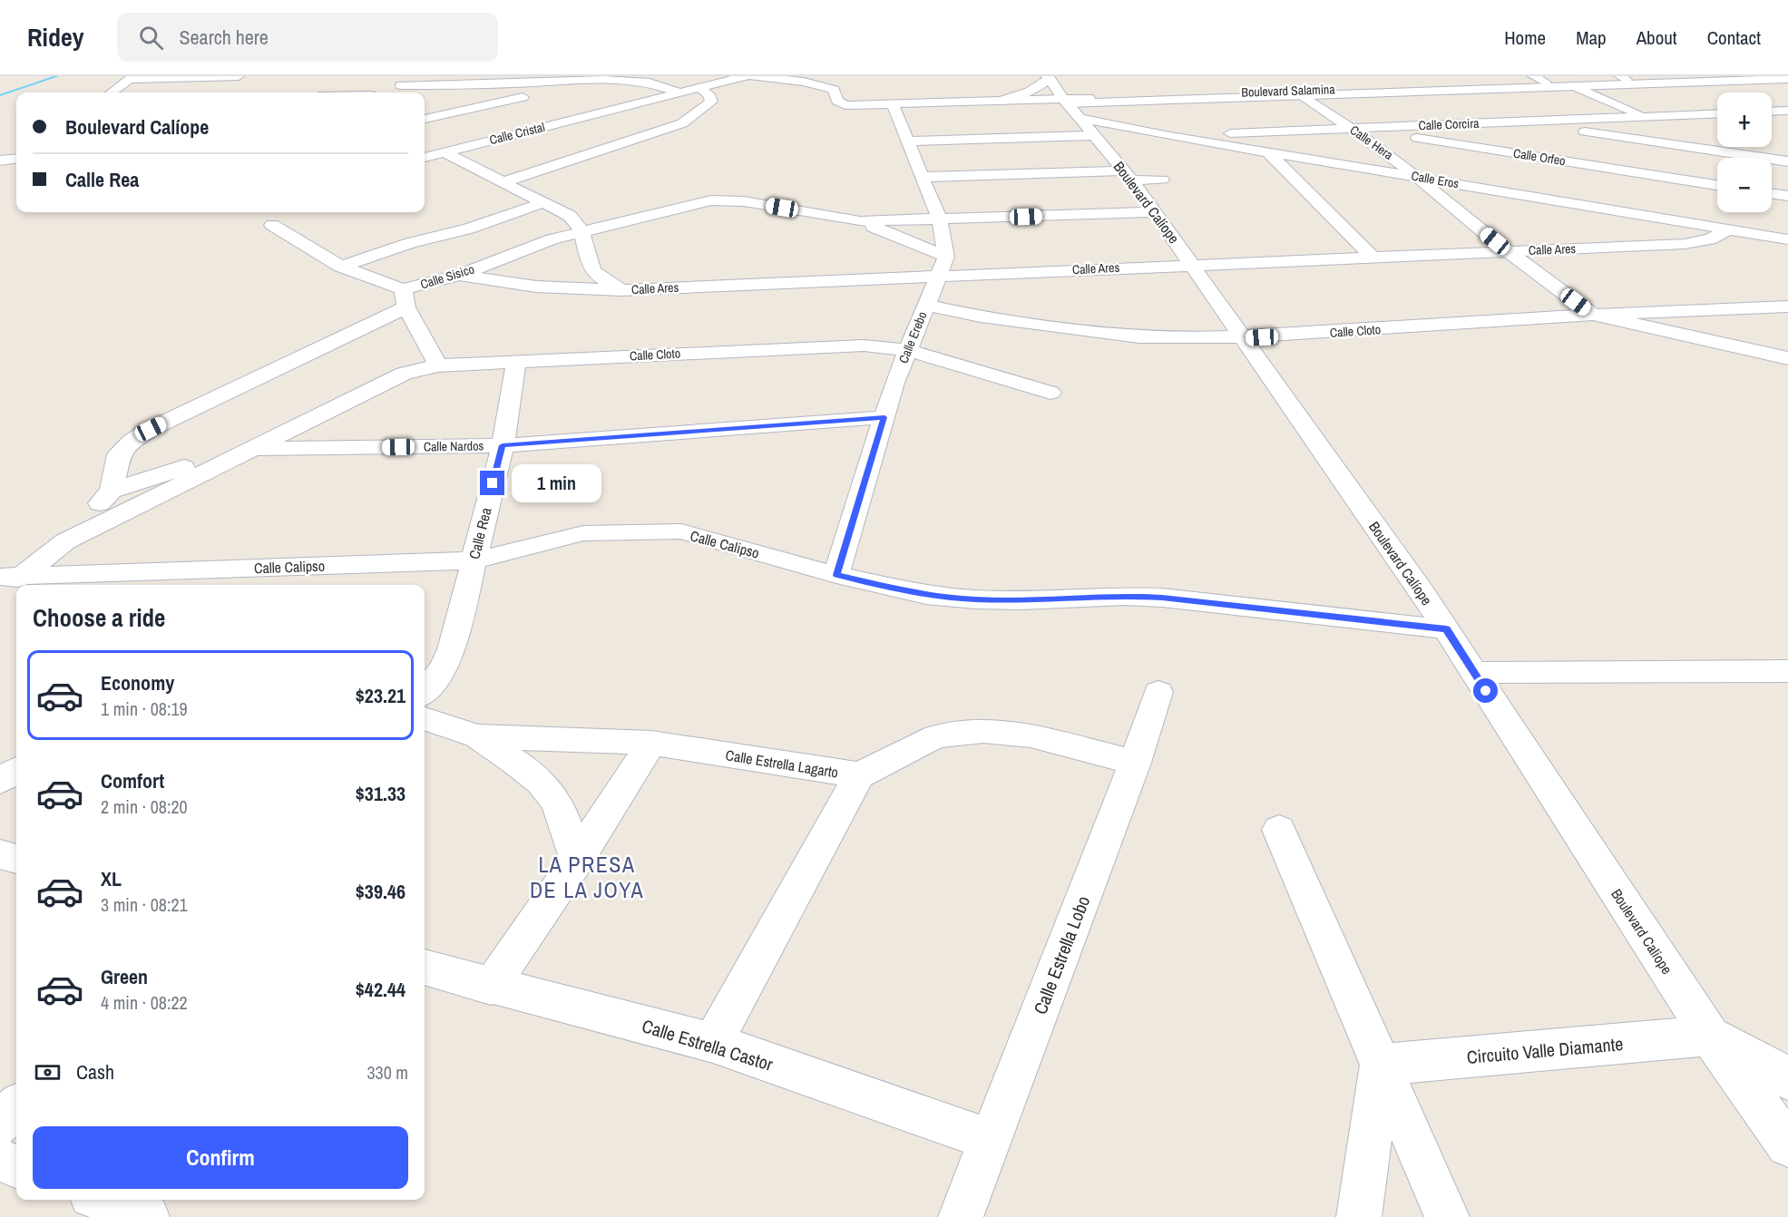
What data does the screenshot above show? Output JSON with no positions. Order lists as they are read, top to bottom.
{
  "streets": {
    "street": [
      "Boulevard Salamina",
      "Calle Corcira",
      "Calle Cristal",
      "Calle Hera",
      "Calle Orfeo",
      "Calle Eros",
      "Boulevard Calíope",
      "Calle Ares",
      "Calle Sisico",
      "Calle Cloto",
      "Calle Erebo",
      "Calle Nardos",
      "Calle Rea",
      "Calle Calipso",
      "Calle Estrella Lagarto",
      "Calle Estrella Lobo",
      "Calle Estrella Castor",
      "Circuito Valle Diamante"
    ]
  },
  "crossings": [
    ["Boulevard Salamina", "Calle Hera"],
    ["Boulevard Salamina", "Calle Eros"],
    ["Boulevard Salamina", "Boulevard Calíope"],
    ["Calle Corcira", "Calle Hera"],
    ["Calle Corcira", "Calle Orfeo"],
    ["Calle Corcira", "Calle Eros"],
    ["Calle Hera", "Calle Orfeo"],
    ["Calle Hera", "Calle Eros"],
    ["Calle Hera", "Calle Ares"],
    ["Calle Hera", "Calle Cloto"],
    ["Calle Eros", "Boulevard Calíope"],
    ["Calle Eros", "Calle Ares"],
    ["Boulevard Calíope", "Calle Ares"],
    ["Boulevard Calíope", "Calle Cloto"],
    ["Boulevard Calíope", "Calle Calipso"],
    ["Boulevard Calíope", "Circuito Valle Diamante"],
    ["Calle Ares", "Calle Sisico"],
    ["Calle Ares", "Calle Erebo"],
    ["Calle Cloto", "Calle Erebo"],
    ["Calle Cloto", "Calle Nardos"],
    ["Calle Cloto", "Calle Rea"],
    ["Calle Erebo", "Calle Nardos"],
    ["Calle Erebo", "Calle Calipso"],
    ["Calle Nardos", "Calle Rea"],
    ["Calle Rea", "Calle Calipso"],
    ["Calle Estrella Lagarto", "Calle Estrella Lobo"],
    ["Calle Estrella Lobo", "Calle Estrella Castor"]
  ],
  "districts": ["LA PRESA DE LA JOYA"],
  "page": {
    "header": "Ridey",
    "search": "Search here",
    "nav": [
      "Home",
      "Map",
      "About",
      "Contact"
    ],
    "map_buttons": ["+", "−"],
    "banner": ["Boulevard Calíope", "Calle Rea"],
    "bubble": "1 min",
    "heading": "Choose a ride",
    "list": [
      {
        "name": "Economy",
        "note": "1 min · 08:19",
        "value": "$23.21"
      },
      {
        "name": "Comfort",
        "note": "2 min · 08:20",
        "value": "$31.33"
      },
      {
        "name": "XL",
        "note": "3 min · 08:21",
        "value": "$39.46"
      },
      {
        "name": "Green",
        "note": "4 min · 08:22",
        "value": "$42.44"
      }
    ],
    "pay": ["Cash", "330 m"],
    "buttons": "Confirm"
  }
}
